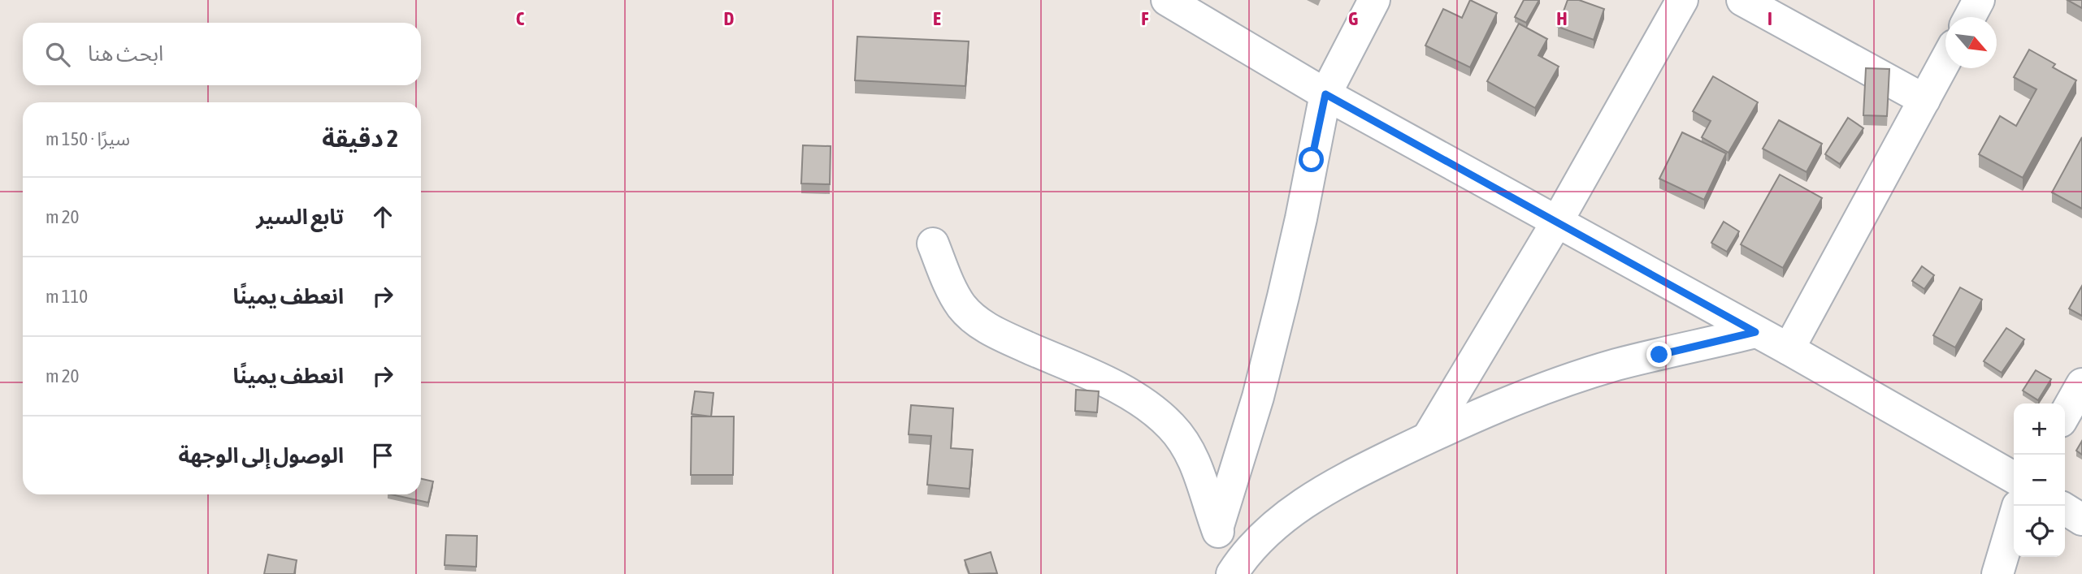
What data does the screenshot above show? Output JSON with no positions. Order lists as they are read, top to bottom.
{
  "north": "bottom right",
  "page": {
    "search": "ابحث هنا",
    "heading": ["2 دقيقة", "سيرًا · 150 m"],
    "list": [
      ["تابع السير", "20 m"],
      ["انعطف يمينًا", "110 m"],
      ["انعطف يمينًا", "20 m"],
      "الوصول إلى الوجهة"
    ],
    "map_buttons": ["+", "−"]
  },
  "grid": {
    "columns": [
      "C",
      "D",
      "E",
      "F",
      "G",
      "H",
      "I"
    ]
  }
}
